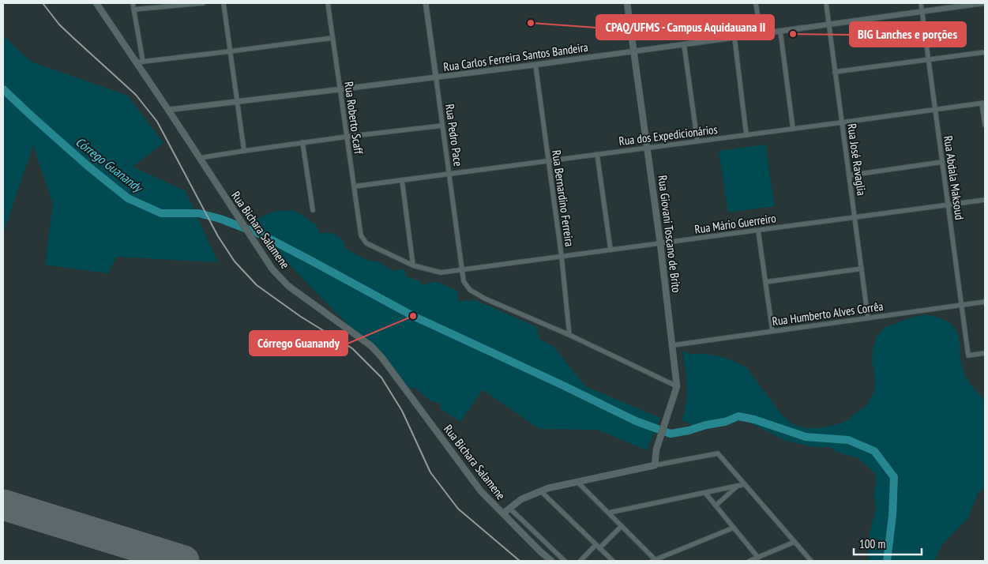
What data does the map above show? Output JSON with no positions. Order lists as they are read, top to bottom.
{
  "streets": {
    "main road": ["Rua Bichara Salamene", "Rua Giovani Toscano de Brito"],
    "street": [
      "Rua Carlos Ferreira Santos Bandeira",
      "Rua Roberto Scaff",
      "Rua Pedro Pace",
      "Rua dos Expedicionários",
      "Rua José Ravaglia",
      "Rua Abdala Maksoud",
      "Rua Bernardino Ferreira",
      "Rua Mário Guerreiro",
      "Rua Humberto Alves Corrêa"
    ]
  },
  "crossings": [
    ["Rua Carlos Ferreira Santos Bandeira", "Rua Roberto Scaff"],
    ["Rua Carlos Ferreira Santos Bandeira", "Rua Pedro Pace"],
    ["Rua Carlos Ferreira Santos Bandeira", "Rua José Ravaglia"],
    ["Rua Carlos Ferreira Santos Bandeira", "Rua Abdala Maksoud"],
    ["Rua Carlos Ferreira Santos Bandeira", "Rua Bernardino Ferreira"],
    ["Rua Carlos Ferreira Santos Bandeira", "Rua Bichara Salamene"],
    ["Rua Carlos Ferreira Santos Bandeira", "Rua Giovani Toscano de Brito"],
    ["Rua Roberto Scaff", "Rua dos Expedicionários"],
    ["Rua Roberto Scaff", "Rua Mário Guerreiro"],
    ["Rua Pedro Pace", "Rua dos Expedicionários"],
    ["Rua Pedro Pace", "Rua Bernardino Ferreira"],
    ["Rua Pedro Pace", "Rua Mário Guerreiro"],
    ["Rua Pedro Pace", "Rua Giovani Toscano de Brito"],
    ["Rua dos Expedicionários", "Rua José Ravaglia"],
    ["Rua dos Expedicionários", "Rua Abdala Maksoud"],
    ["Rua dos Expedicionários", "Rua Bernardino Ferreira"],
    ["Rua dos Expedicionários", "Rua Giovani Toscano de Brito"],
    ["Rua José Ravaglia", "Rua Mário Guerreiro"],
    ["Rua José Ravaglia", "Rua Humberto Alves Corrêa"],
    ["Rua Abdala Maksoud", "Rua Mário Guerreiro"],
    ["Rua Abdala Maksoud", "Rua Humberto Alves Corrêa"],
    ["Rua Bernardino Ferreira", "Rua Mário Guerreiro"],
    ["Rua Mário Guerreiro", "Rua Giovani Toscano de Brito"],
    ["Rua Giovani Toscano de Brito", "Rua Humberto Alves Corrêa"]
  ],
  "water": ["Córrego Guanandy"],
  "places": ["CPAQ/UFMS - Campus Aquidauana II", "BIG Lanches e porções", "Córrego Guanandy"],
  "scale_bar": "100 m"
}
